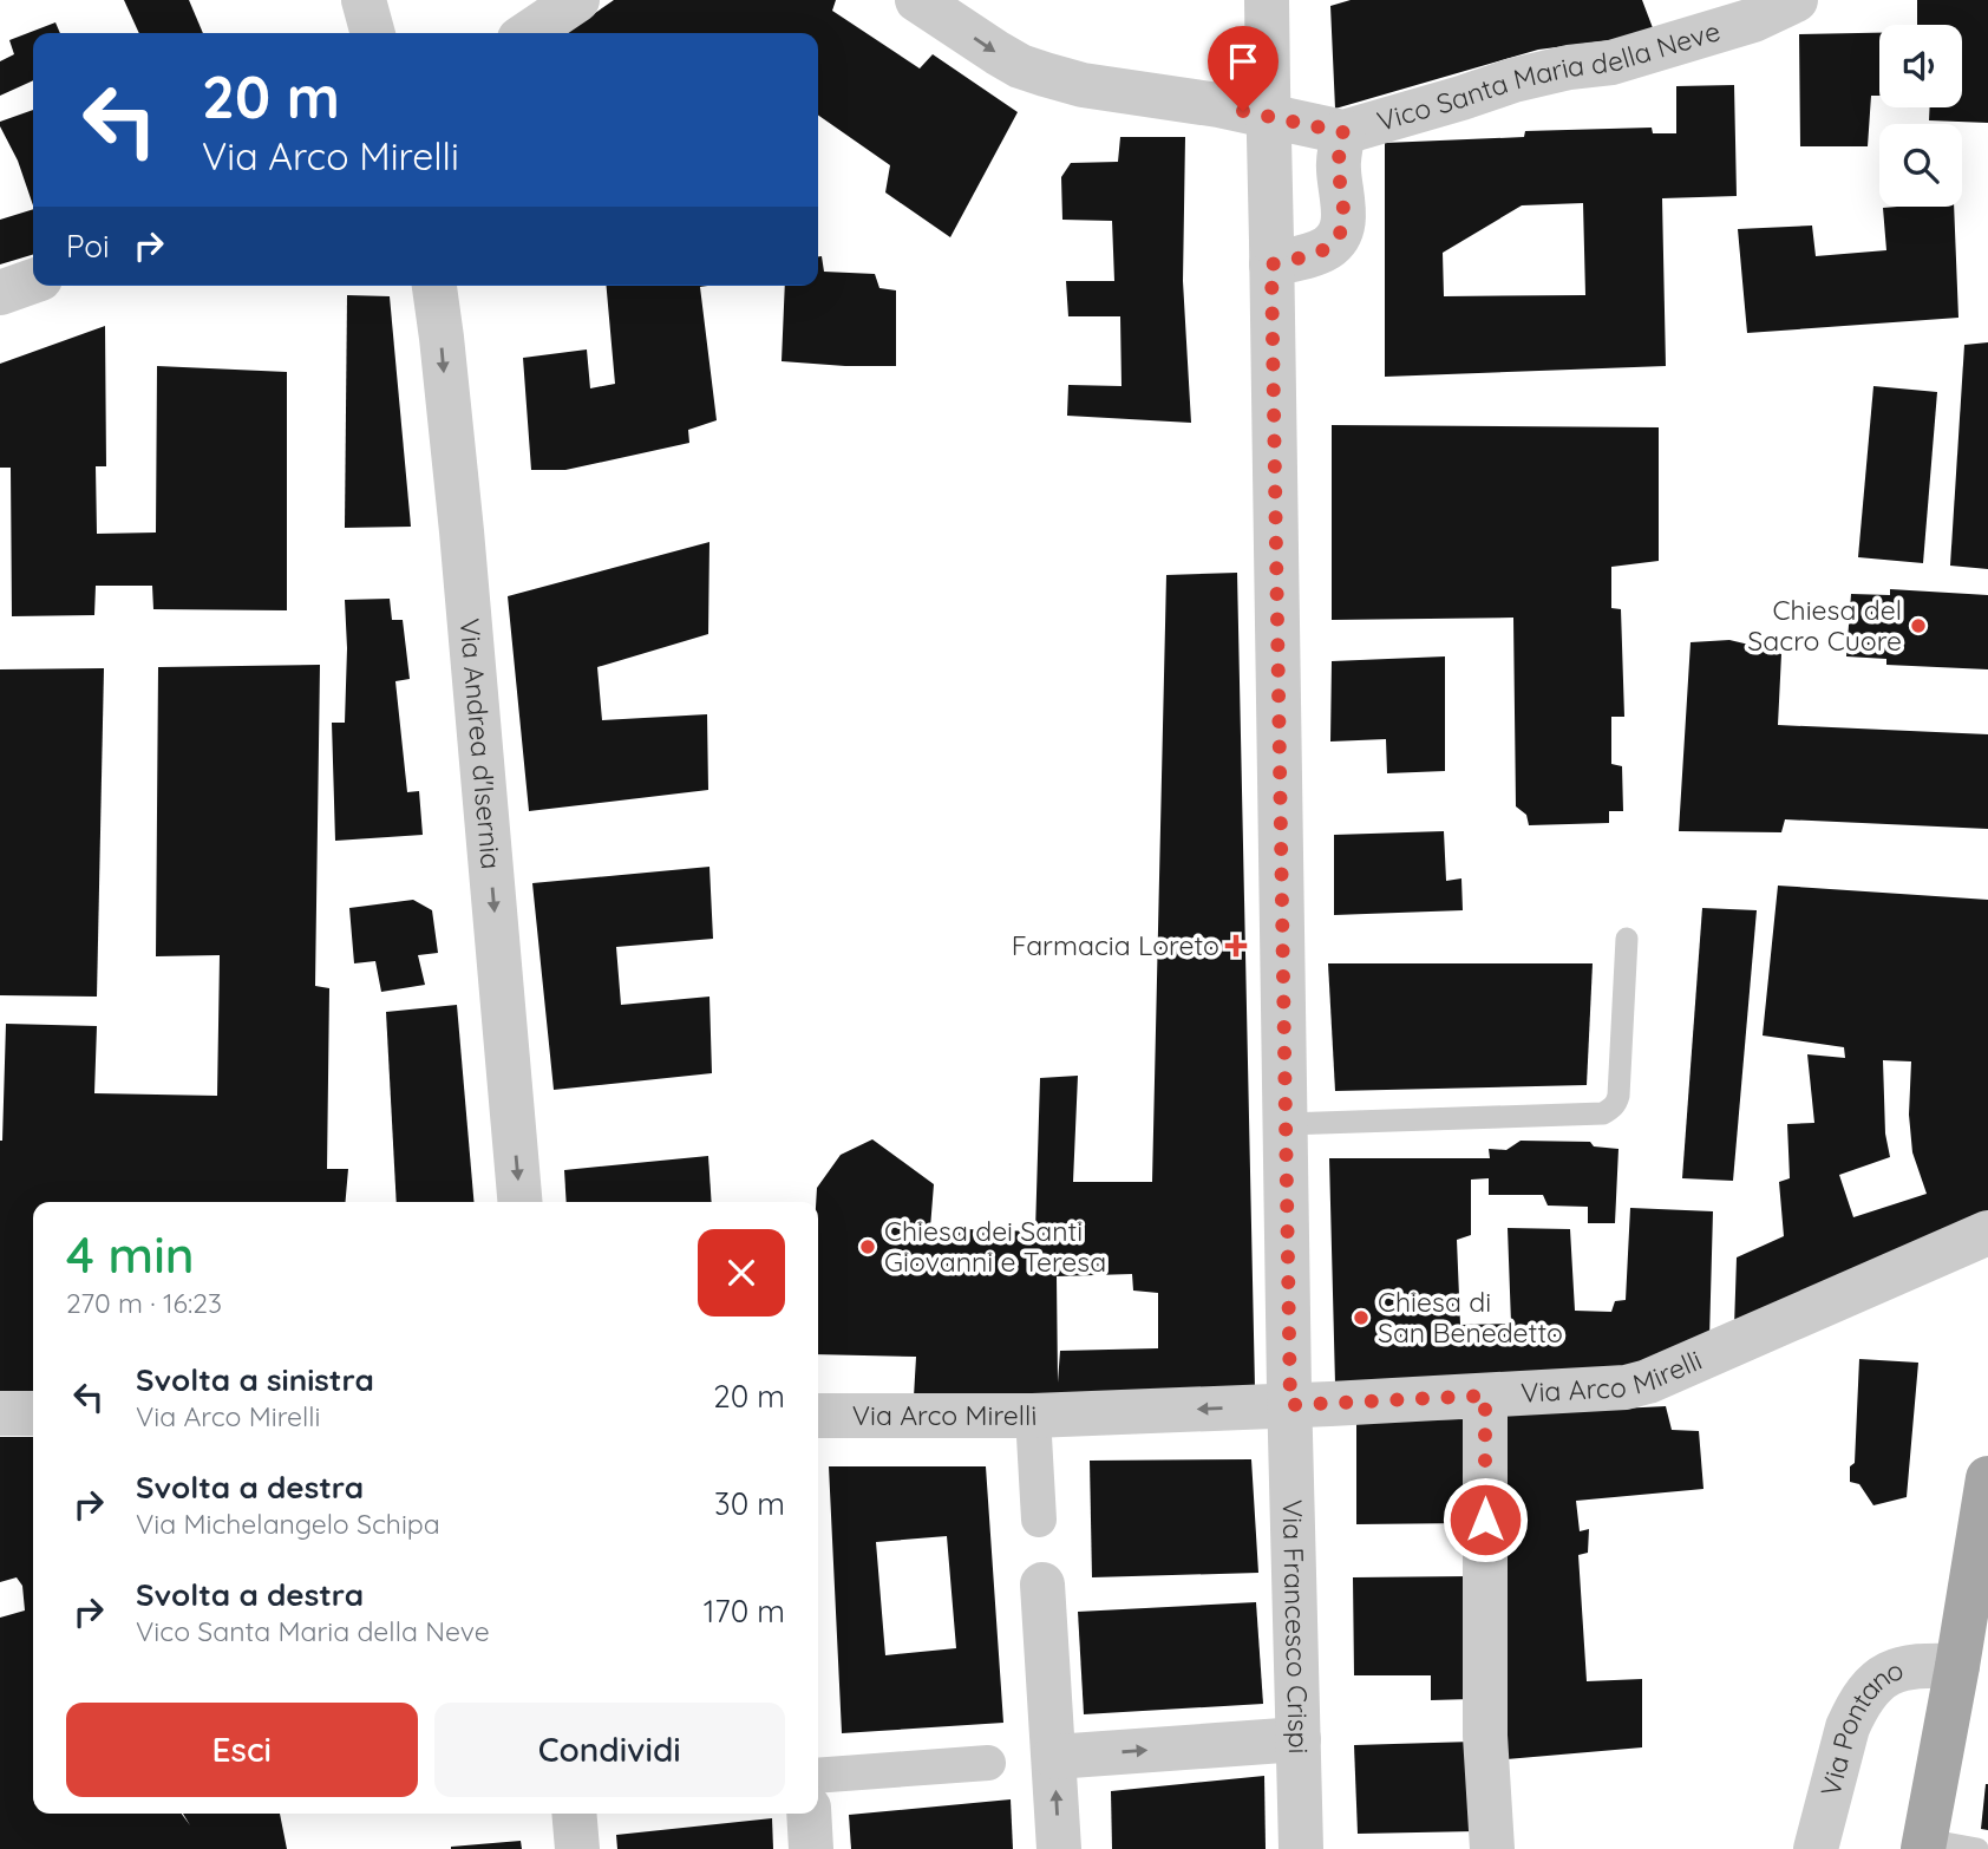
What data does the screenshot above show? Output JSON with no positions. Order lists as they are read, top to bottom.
{
  "streets": {
    "street": [
      "Vico Santa Maria della Neve",
      "Via Andrea d'Isernia",
      "Via Arco Mirelli",
      "Via Francesco Crispi",
      "Via Pontano"
    ]
  },
  "crossings": [
    ["Vico Santa Maria della Neve", "Via Francesco Crispi"],
    ["Via Arco Mirelli", "Via Francesco Crispi"]
  ],
  "one_way": ["Vico Santa Maria della Neve", "Via Andrea d'Isernia"],
  "places": {
    "other": ["Chiesa del Sacro Cuore", "Chiesa dei Santi Giovanni e Teresa", "Chiesa di San Benedetto"],
    "health": ["Farmacia Loreto"]
  },
  "page": {
    "turn": ["20 m", "Via Arco Mirelli"],
    "then": "Poi",
    "heading": ["4 min", "270 m · 16:23"],
    "list": [
      {
        "name": "Svolta a sinistra",
        "note": "Via Arco Mirelli",
        "value": "20 m"
      },
      {
        "name": "Svolta a destra",
        "note": "Via Michelangelo Schipa",
        "value": "30 m"
      },
      {
        "name": "Svolta a destra",
        "note": "Vico Santa Maria della Neve",
        "value": "170 m"
      }
    ],
    "buttons": ["Esci", "Condividi"]
  }
}
